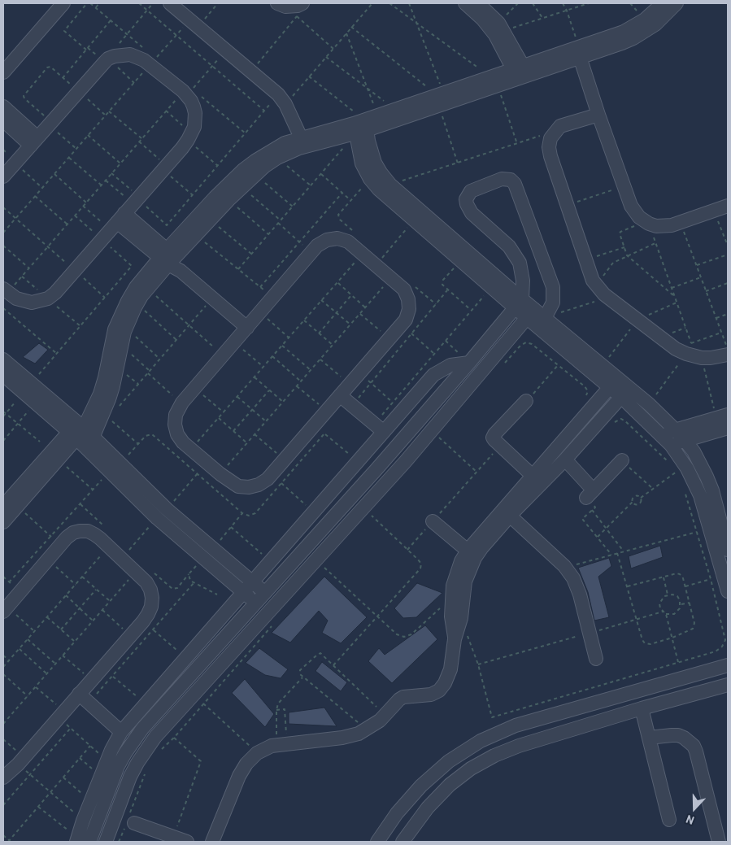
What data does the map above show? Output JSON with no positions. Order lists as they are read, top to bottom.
{
  "north": "bottom"
}
